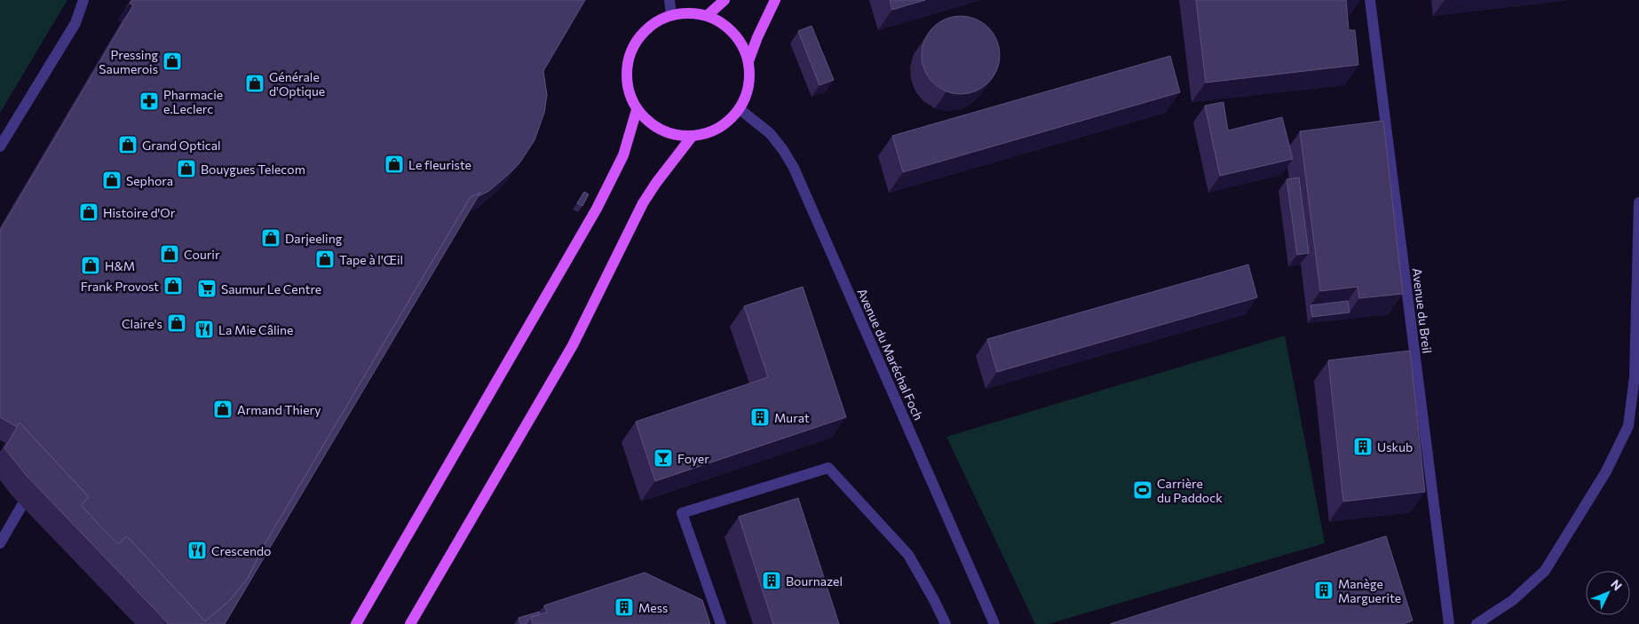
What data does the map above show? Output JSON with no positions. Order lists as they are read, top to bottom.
{
  "streets": {
    "street": ["Avenue du Breil", "Avenue du Maréchal Foch"]
  },
  "places": {
    "shop": [
      "Pressing Saumerois",
      "Générale d'Optique",
      "Grand Optical",
      "Le fleuriste",
      "Bouygues Telecom",
      "Sephora",
      "Histoire d'Or",
      "Darjeeling",
      "Courir",
      "Tape à l'Œil",
      "H&M",
      "Frank Provost",
      "Claire's",
      "Armand Thiery"
    ],
    "pharmacy": ["Pharmacie e.Leclerc"],
    "supermarket": ["Saumur Le Centre"],
    "restaurant": ["La Mie Câline", "Crescendo"],
    "building": [
      "Murat",
      "Uskub",
      "Bournazel",
      "Manège Marguerite",
      "Mess"
    ],
    "bar": ["Foyer"],
    "sports": ["Carrière du Paddock"]
  },
  "north": "top right"
}
